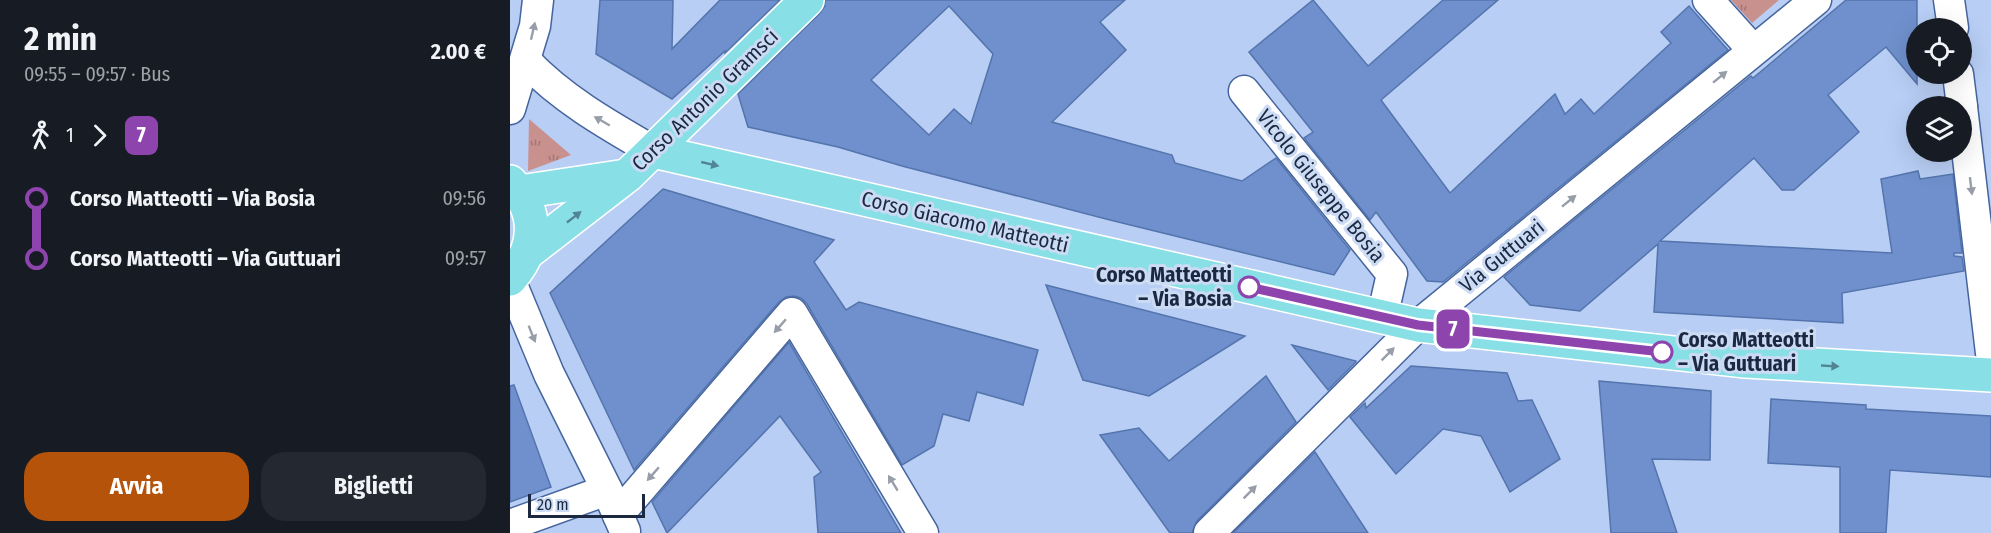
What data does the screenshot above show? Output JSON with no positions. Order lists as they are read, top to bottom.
{
  "streets": {
    "main road": ["Corso Antonio Gramsci", "Corso Giacomo Matteotti"],
    "street": ["Vicolo Giuseppe Bosia", "Via Guttuari"]
  },
  "crossings": [
    ["Corso Antonio Gramsci", "Corso Giacomo Matteotti"],
    ["Vicolo Giuseppe Bosia", "Corso Giacomo Matteotti"],
    ["Corso Giacomo Matteotti", "Via Guttuari"]
  ],
  "one_way": ["Corso Giacomo Matteotti", "Via Guttuari"],
  "places": ["Corso Matteotti – Via Bosia", "Corso Matteotti – Via Guttuari"],
  "lines": ["bus line 7"],
  "scale_bar": "20 m",
  "page": {
    "heading": ["2 min", "09:55 – 09:57 · Bus", "2.00 €"],
    "on_map": "7",
    "legs": ["1", "7"],
    "list": [
      {
        "name": "Corso Matteotti – Via Bosia",
        "value": "09:56"
      },
      {
        "name": "Corso Matteotti – Via Guttuari",
        "value": "09:57"
      }
    ],
    "buttons": ["Avvia", "Biglietti"],
    "scale": "20 m"
  }
}
